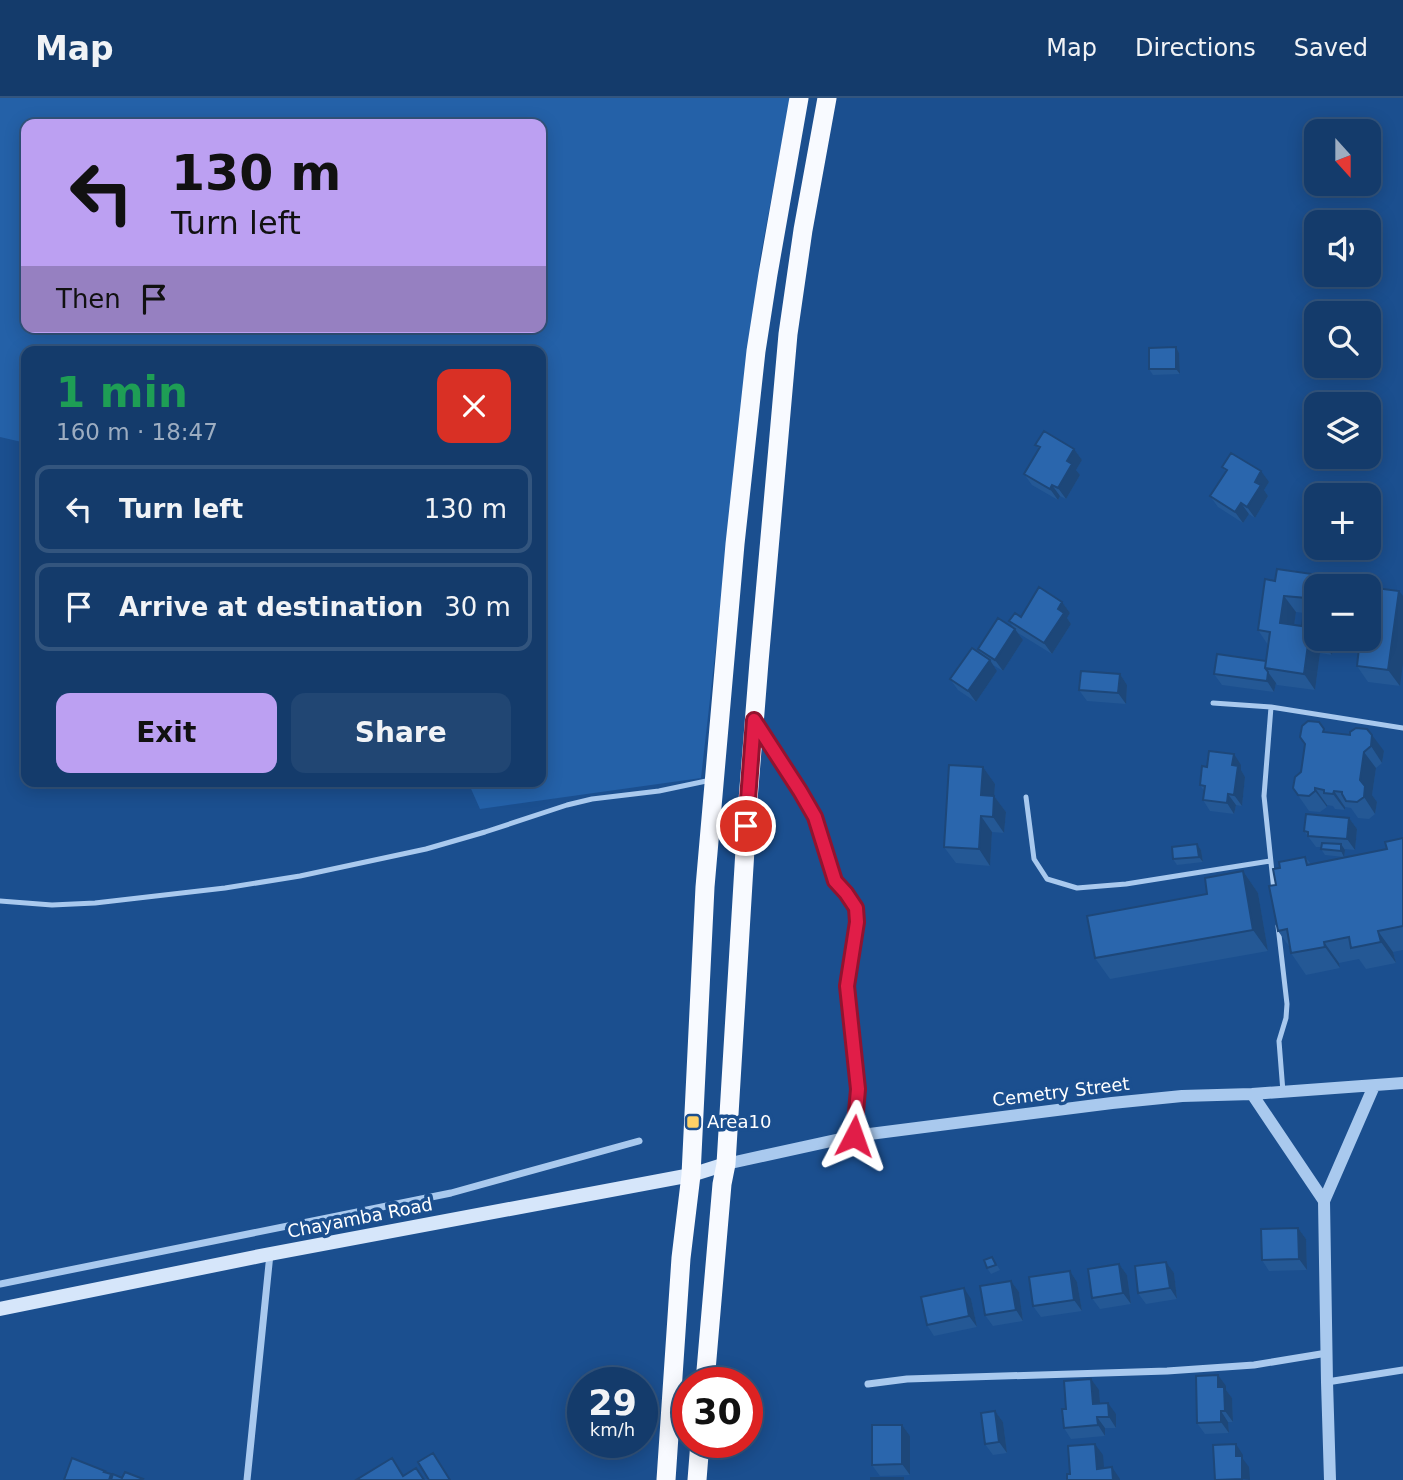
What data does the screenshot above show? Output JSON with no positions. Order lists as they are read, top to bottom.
{
  "streets": {
    "main road": ["Chayamba Road"],
    "street": ["Cemetry Street"]
  },
  "crossings": [
    ["Cemetry Street", "Chayamba Road"]
  ],
  "places": {
    "transit": ["Area10"]
  },
  "north": "bottom",
  "page": {
    "header": "Map",
    "nav": ["Map", "Directions", "Saved"],
    "map_buttons": ["+", "−"],
    "turn": ["130 m", "Turn left"],
    "then": "Then",
    "heading": ["1 min", "160 m · 18:47"],
    "list": [
      {
        "name": "Turn left",
        "value": "130 m"
      },
      {
        "name": "Arrive at destination",
        "value": "30 m"
      }
    ],
    "buttons": ["Exit", "Share"],
    "speed": "29 km/h",
    "limit": "30"
  }
}
